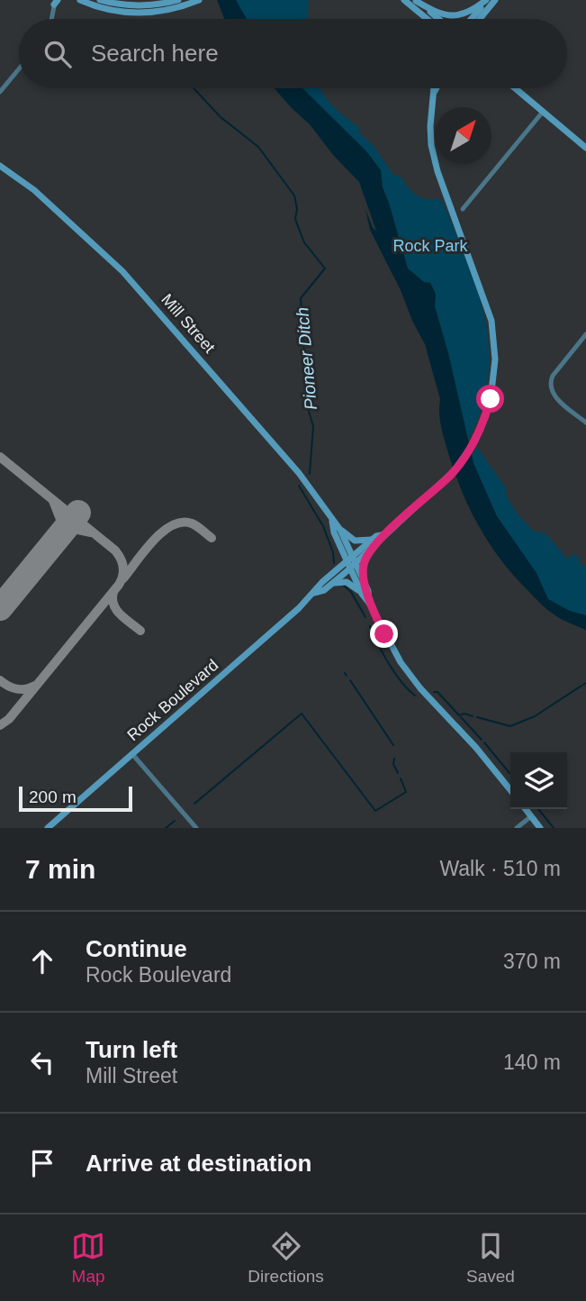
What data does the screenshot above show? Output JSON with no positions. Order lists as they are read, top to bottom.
{
  "streets": {
    "main road": ["Mill Street", "Rock Boulevard"]
  },
  "crossings": [
    ["Mill Street", "Rock Boulevard"]
  ],
  "water": ["Pioneer Ditch"],
  "parks": ["Rock Park"],
  "scale_bar": "200 m",
  "north": "top right",
  "page": {
    "search": "Search here",
    "scale": "200 m",
    "heading": ["7 min", "Walk · 510 m"],
    "list": [
      ["Continue", "Rock Boulevard", "370 m"],
      ["Turn left", "Mill Street", "140 m"],
      "Arrive at destination"
    ],
    "nav": ["Map", "Directions", "Saved"]
  }
}
